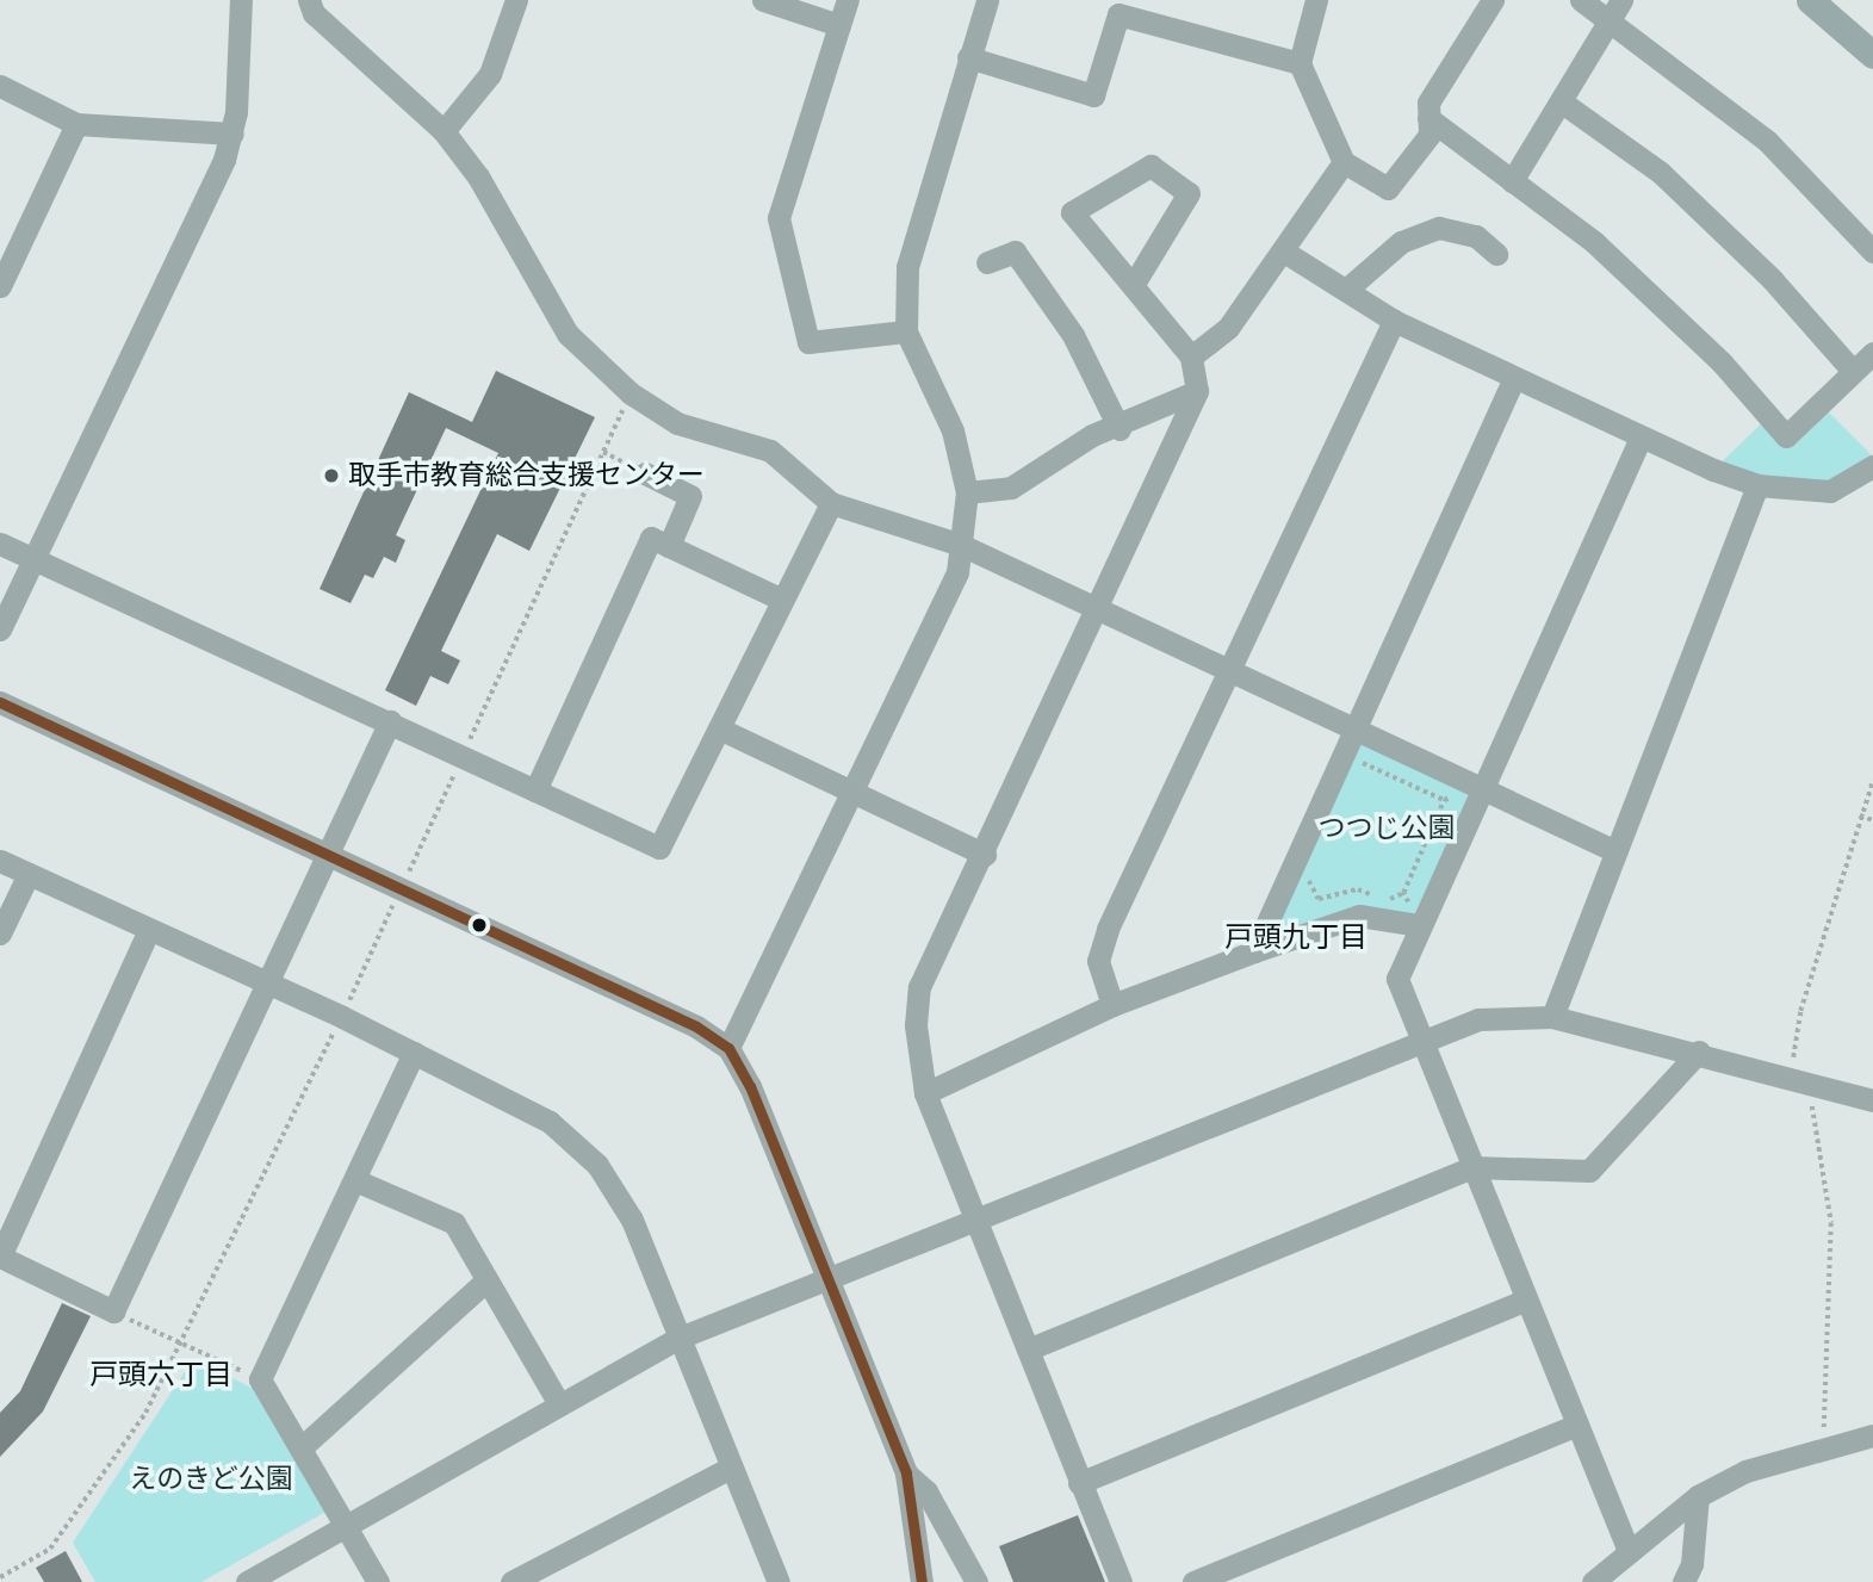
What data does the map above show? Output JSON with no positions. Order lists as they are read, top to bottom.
{
  "districts": ["戸頭九丁目", "戸頭六丁目"],
  "parks": ["つつじ公園", "えのきど公園"],
  "places": ["取手市教育総合支援センター"]
}
